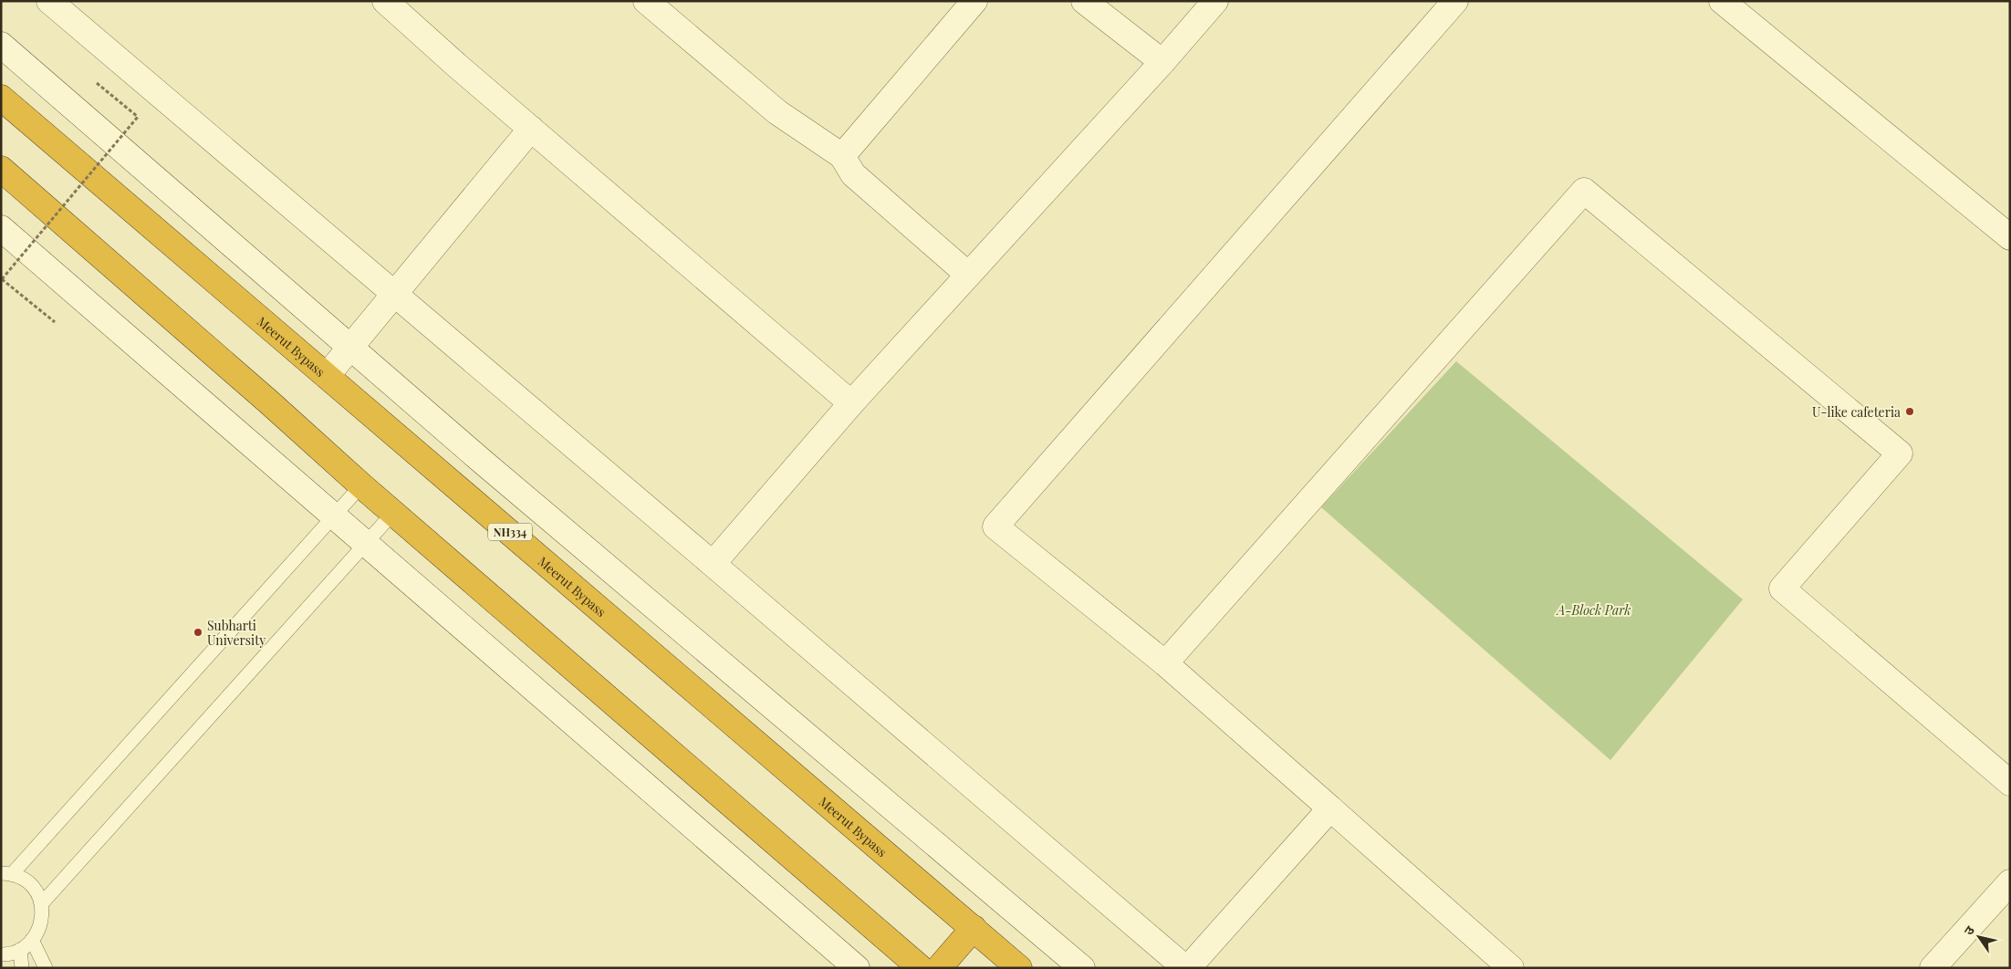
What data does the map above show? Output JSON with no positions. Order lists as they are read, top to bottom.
{
  "streets": {
    "highway": ["Meerut Bypass", "NH334"]
  },
  "parks": ["A-Block Park"],
  "places": ["U-like cafeteria", "Subharti University"],
  "north": "top left"
}
